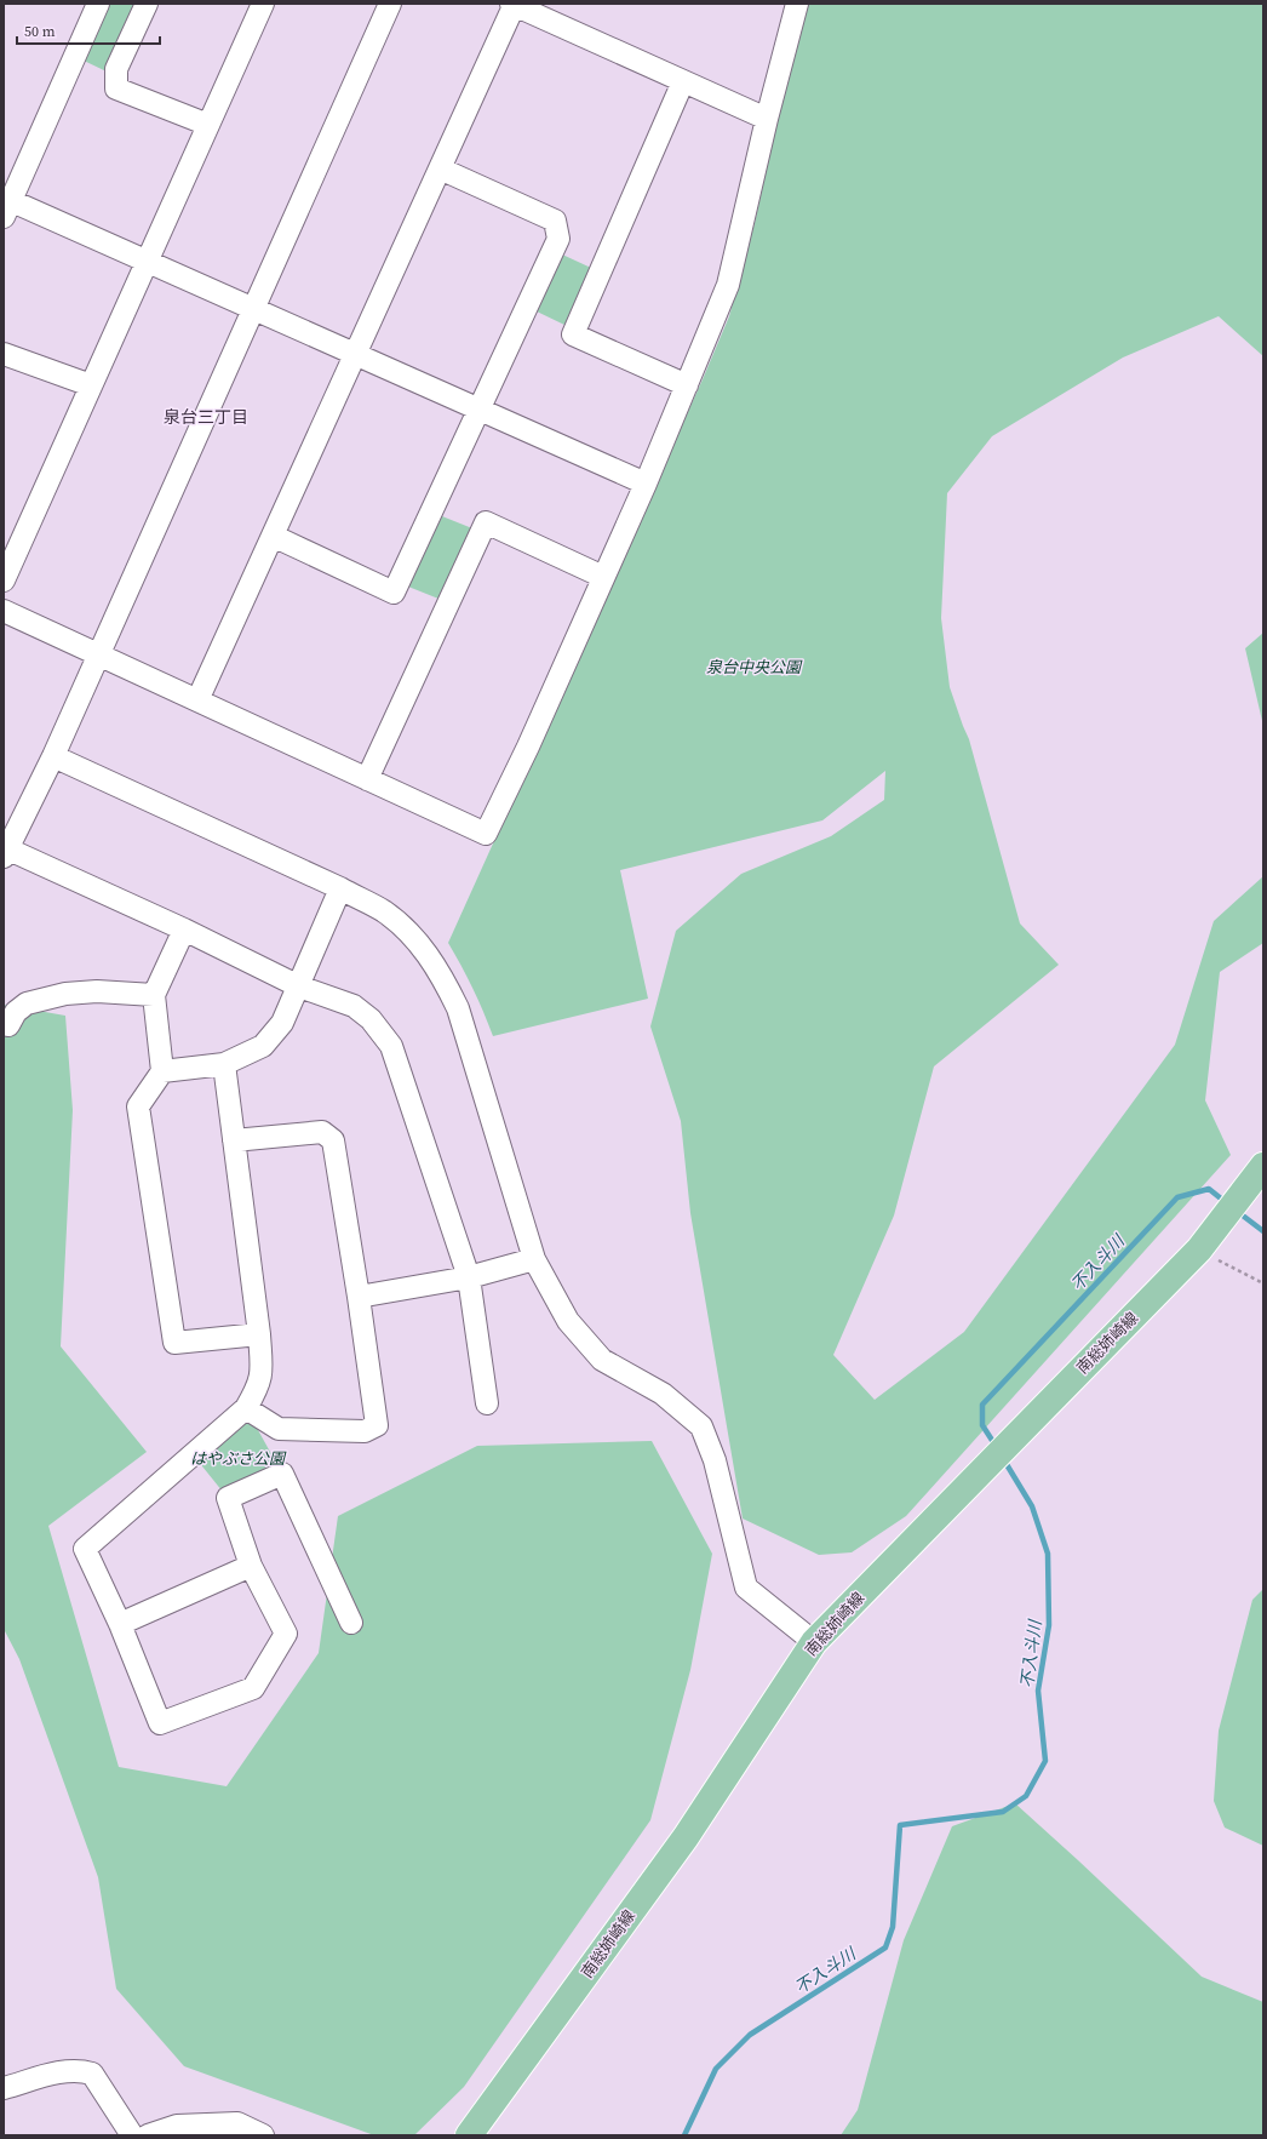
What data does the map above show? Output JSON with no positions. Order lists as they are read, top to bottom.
{
  "streets": {
    "main road": ["南総姉崎線"]
  },
  "districts": ["泉台三丁目"],
  "water": ["不入斗川"],
  "parks": ["泉台中央公園", "はやぶさ公園"],
  "scale_bar": "50 m"
}
